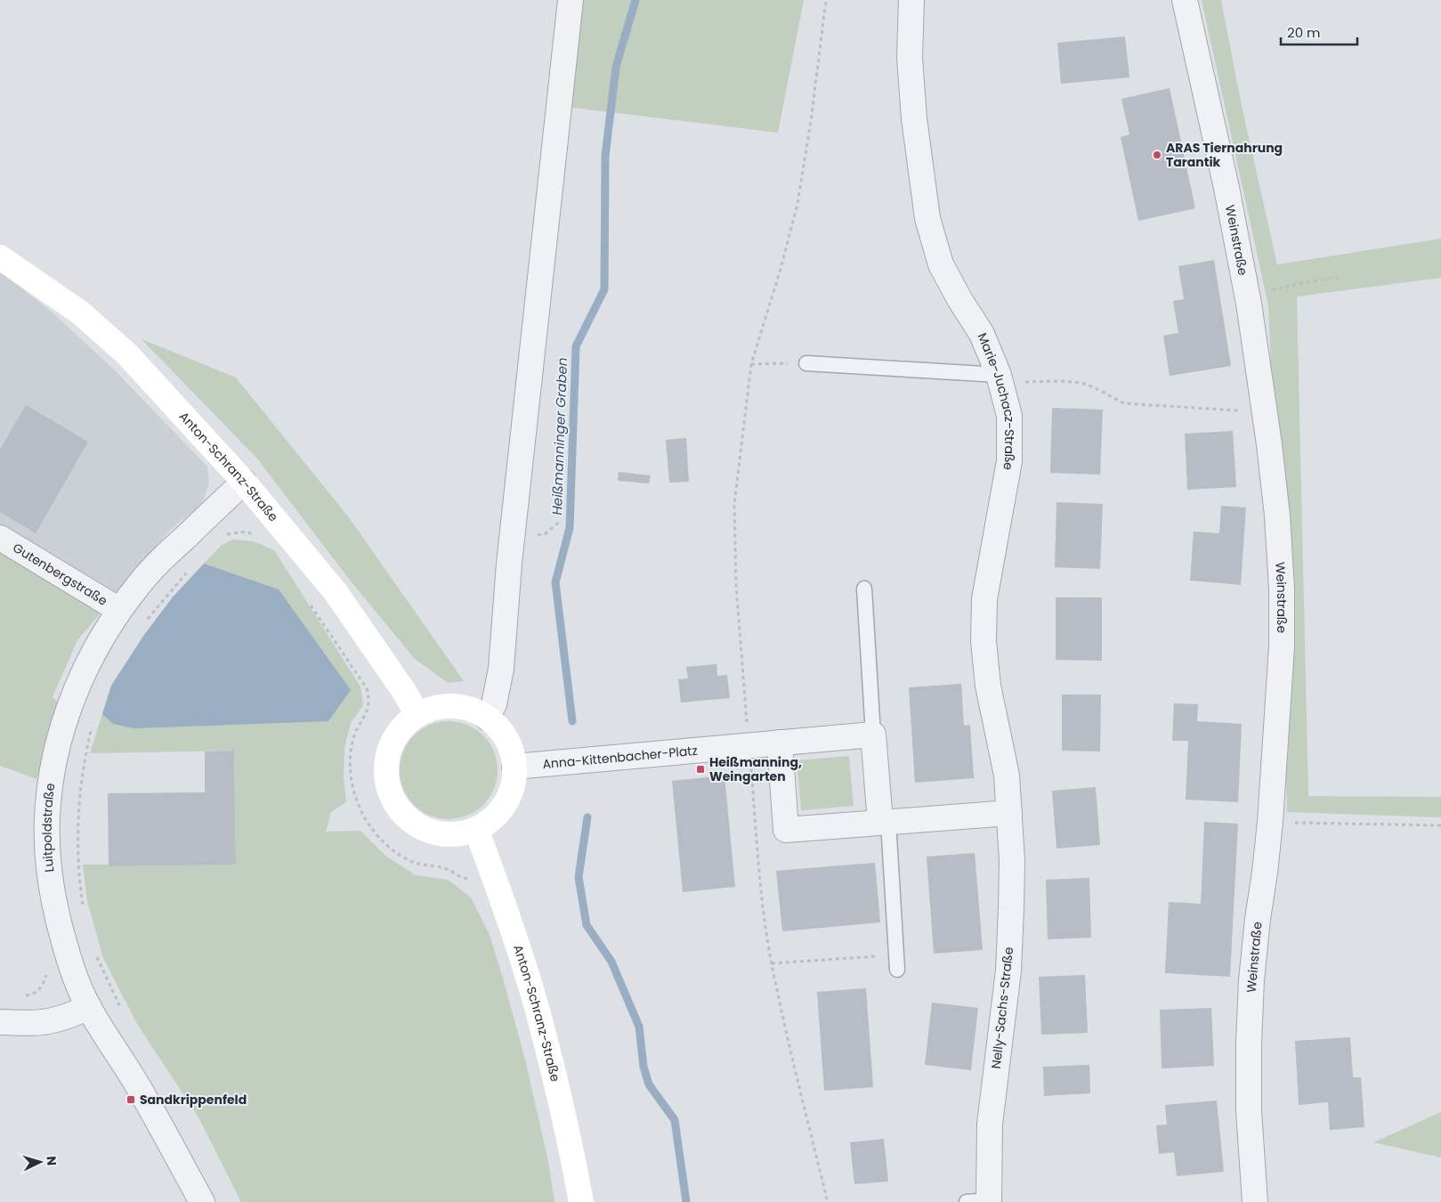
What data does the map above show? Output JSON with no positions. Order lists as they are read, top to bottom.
{
  "streets": {
    "main road": ["Anton-Schranz-Straße"],
    "street": [
      "Weinstraße",
      "Marie-Juchacz-Straße",
      "Gutenbergstraße",
      "Anna-Kittenbacher-Platz",
      "Luitpoldstraße",
      "Nelly-Sachs-Straße"
    ]
  },
  "crossings": [
    ["Marie-Juchacz-Straße", "Nelly-Sachs-Straße"],
    ["Anton-Schranz-Straße", "Anna-Kittenbacher-Platz"],
    ["Anton-Schranz-Straße", "Luitpoldstraße"],
    ["Gutenbergstraße", "Luitpoldstraße"]
  ],
  "water": ["Heißmanninger Graben"],
  "places": {
    "other": ["ARAS Tiernahrung Tarantik"],
    "transit": ["Heißmanning, Weingarten", "Sandkrippenfeld"]
  },
  "scale_bar": "20 m",
  "north": "right"
}
